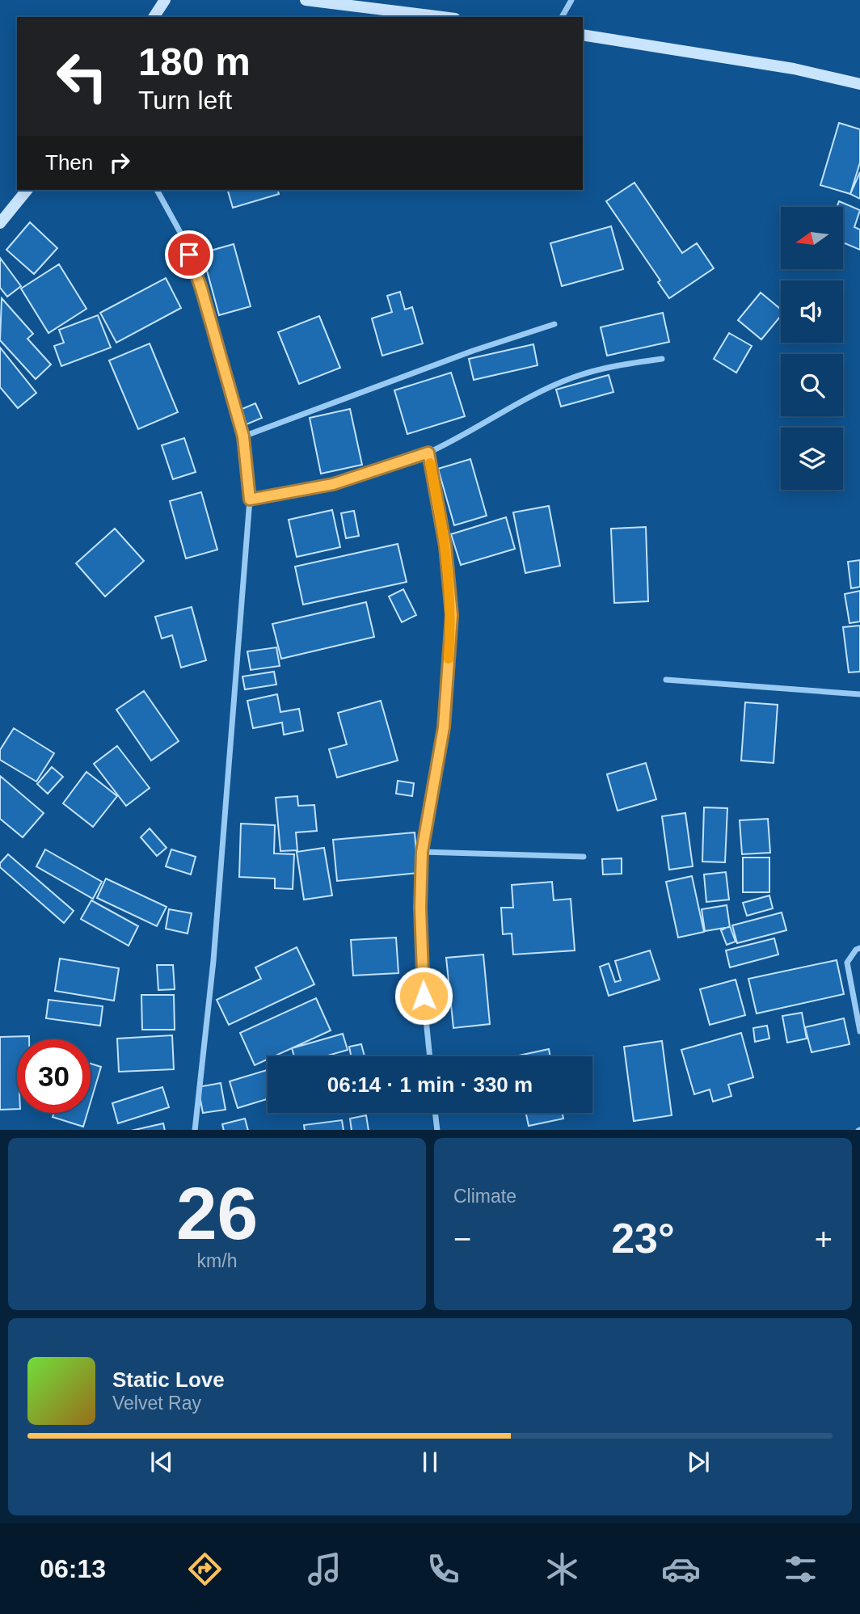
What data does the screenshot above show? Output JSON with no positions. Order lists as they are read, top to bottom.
{
  "north": "left",
  "page": {
    "turn": ["180 m", "Turn left"],
    "then": "Then",
    "limit": "30",
    "trip": "06:14 · 1 min · 330 m",
    "tile": [
      ["26", "km/h"],
      "Climate"
    ],
    "heat": ["−", "23°", "+"],
    "song": ["Static Love", "Velvet Ray"],
    "tabs": "06:13"
  }
}
